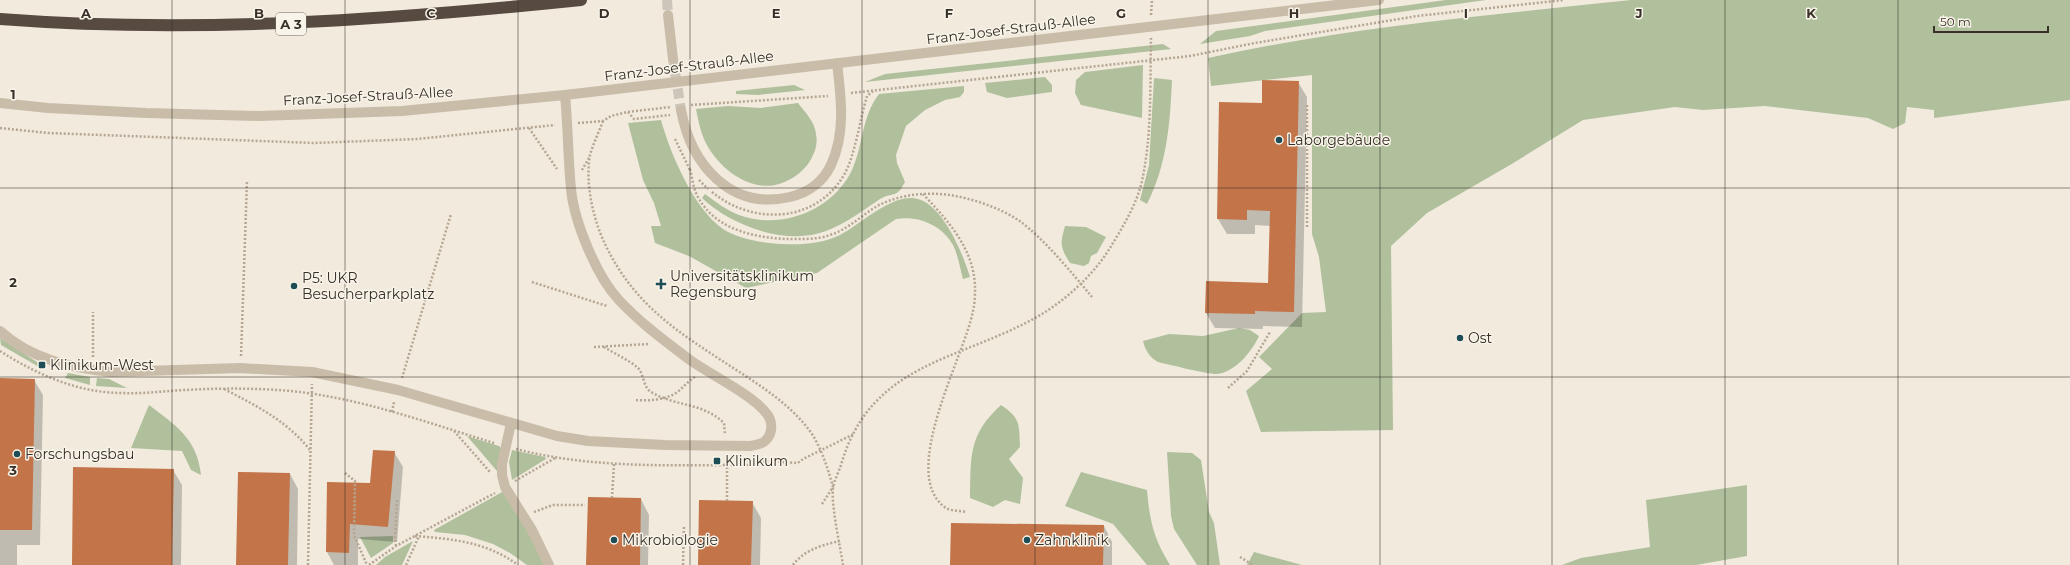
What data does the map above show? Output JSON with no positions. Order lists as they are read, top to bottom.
{
  "streets": {
    "highway": ["A 3"],
    "street": ["Franz-Josef-Strauß-Allee"]
  },
  "places": {
    "other": [
      "Laborgebäude",
      "P5: UKR Besucherparkplatz",
      "Ost",
      "Forschungsbau",
      "Mikrobiologie",
      "Zahnklinik"
    ],
    "health": ["Universitätsklinikum Regensburg"],
    "transit": ["Klinikum-West", "Klinikum"]
  },
  "scale_bar": "50 m",
  "grid": {
    "columns": [
      "A",
      "B",
      "C",
      "D",
      "E",
      "F",
      "G",
      "H",
      "I",
      "J",
      "K"
    ],
    "rows": ["1", "2", "3"]
  }
}
